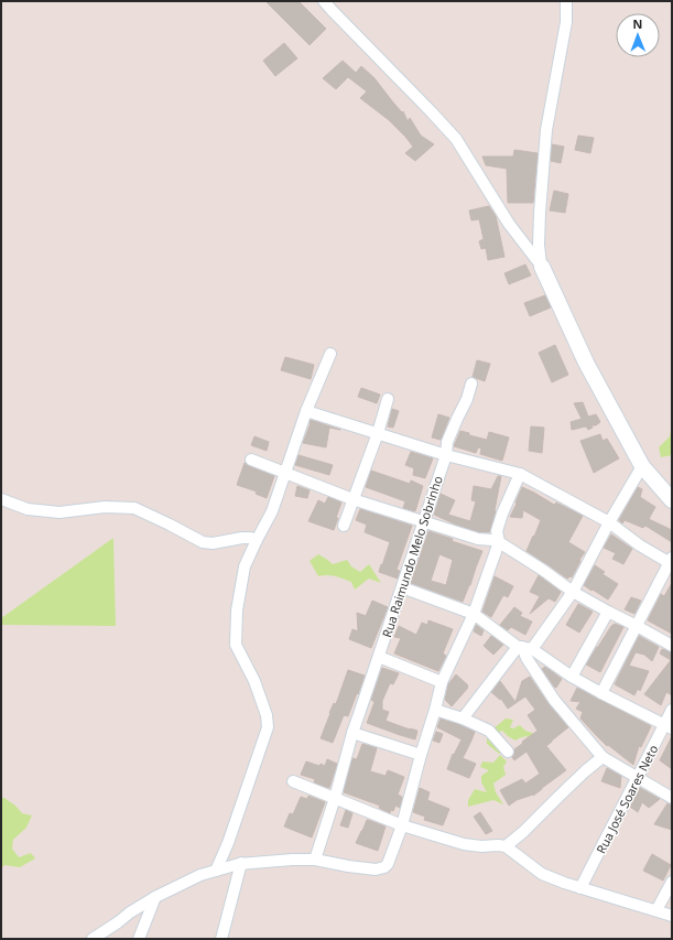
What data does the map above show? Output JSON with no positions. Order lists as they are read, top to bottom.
{
  "streets": {
    "street": ["Rua Raimundo Melo Sobrinho", "Rua José Soares Neto"]
  },
  "north": "top"
}
